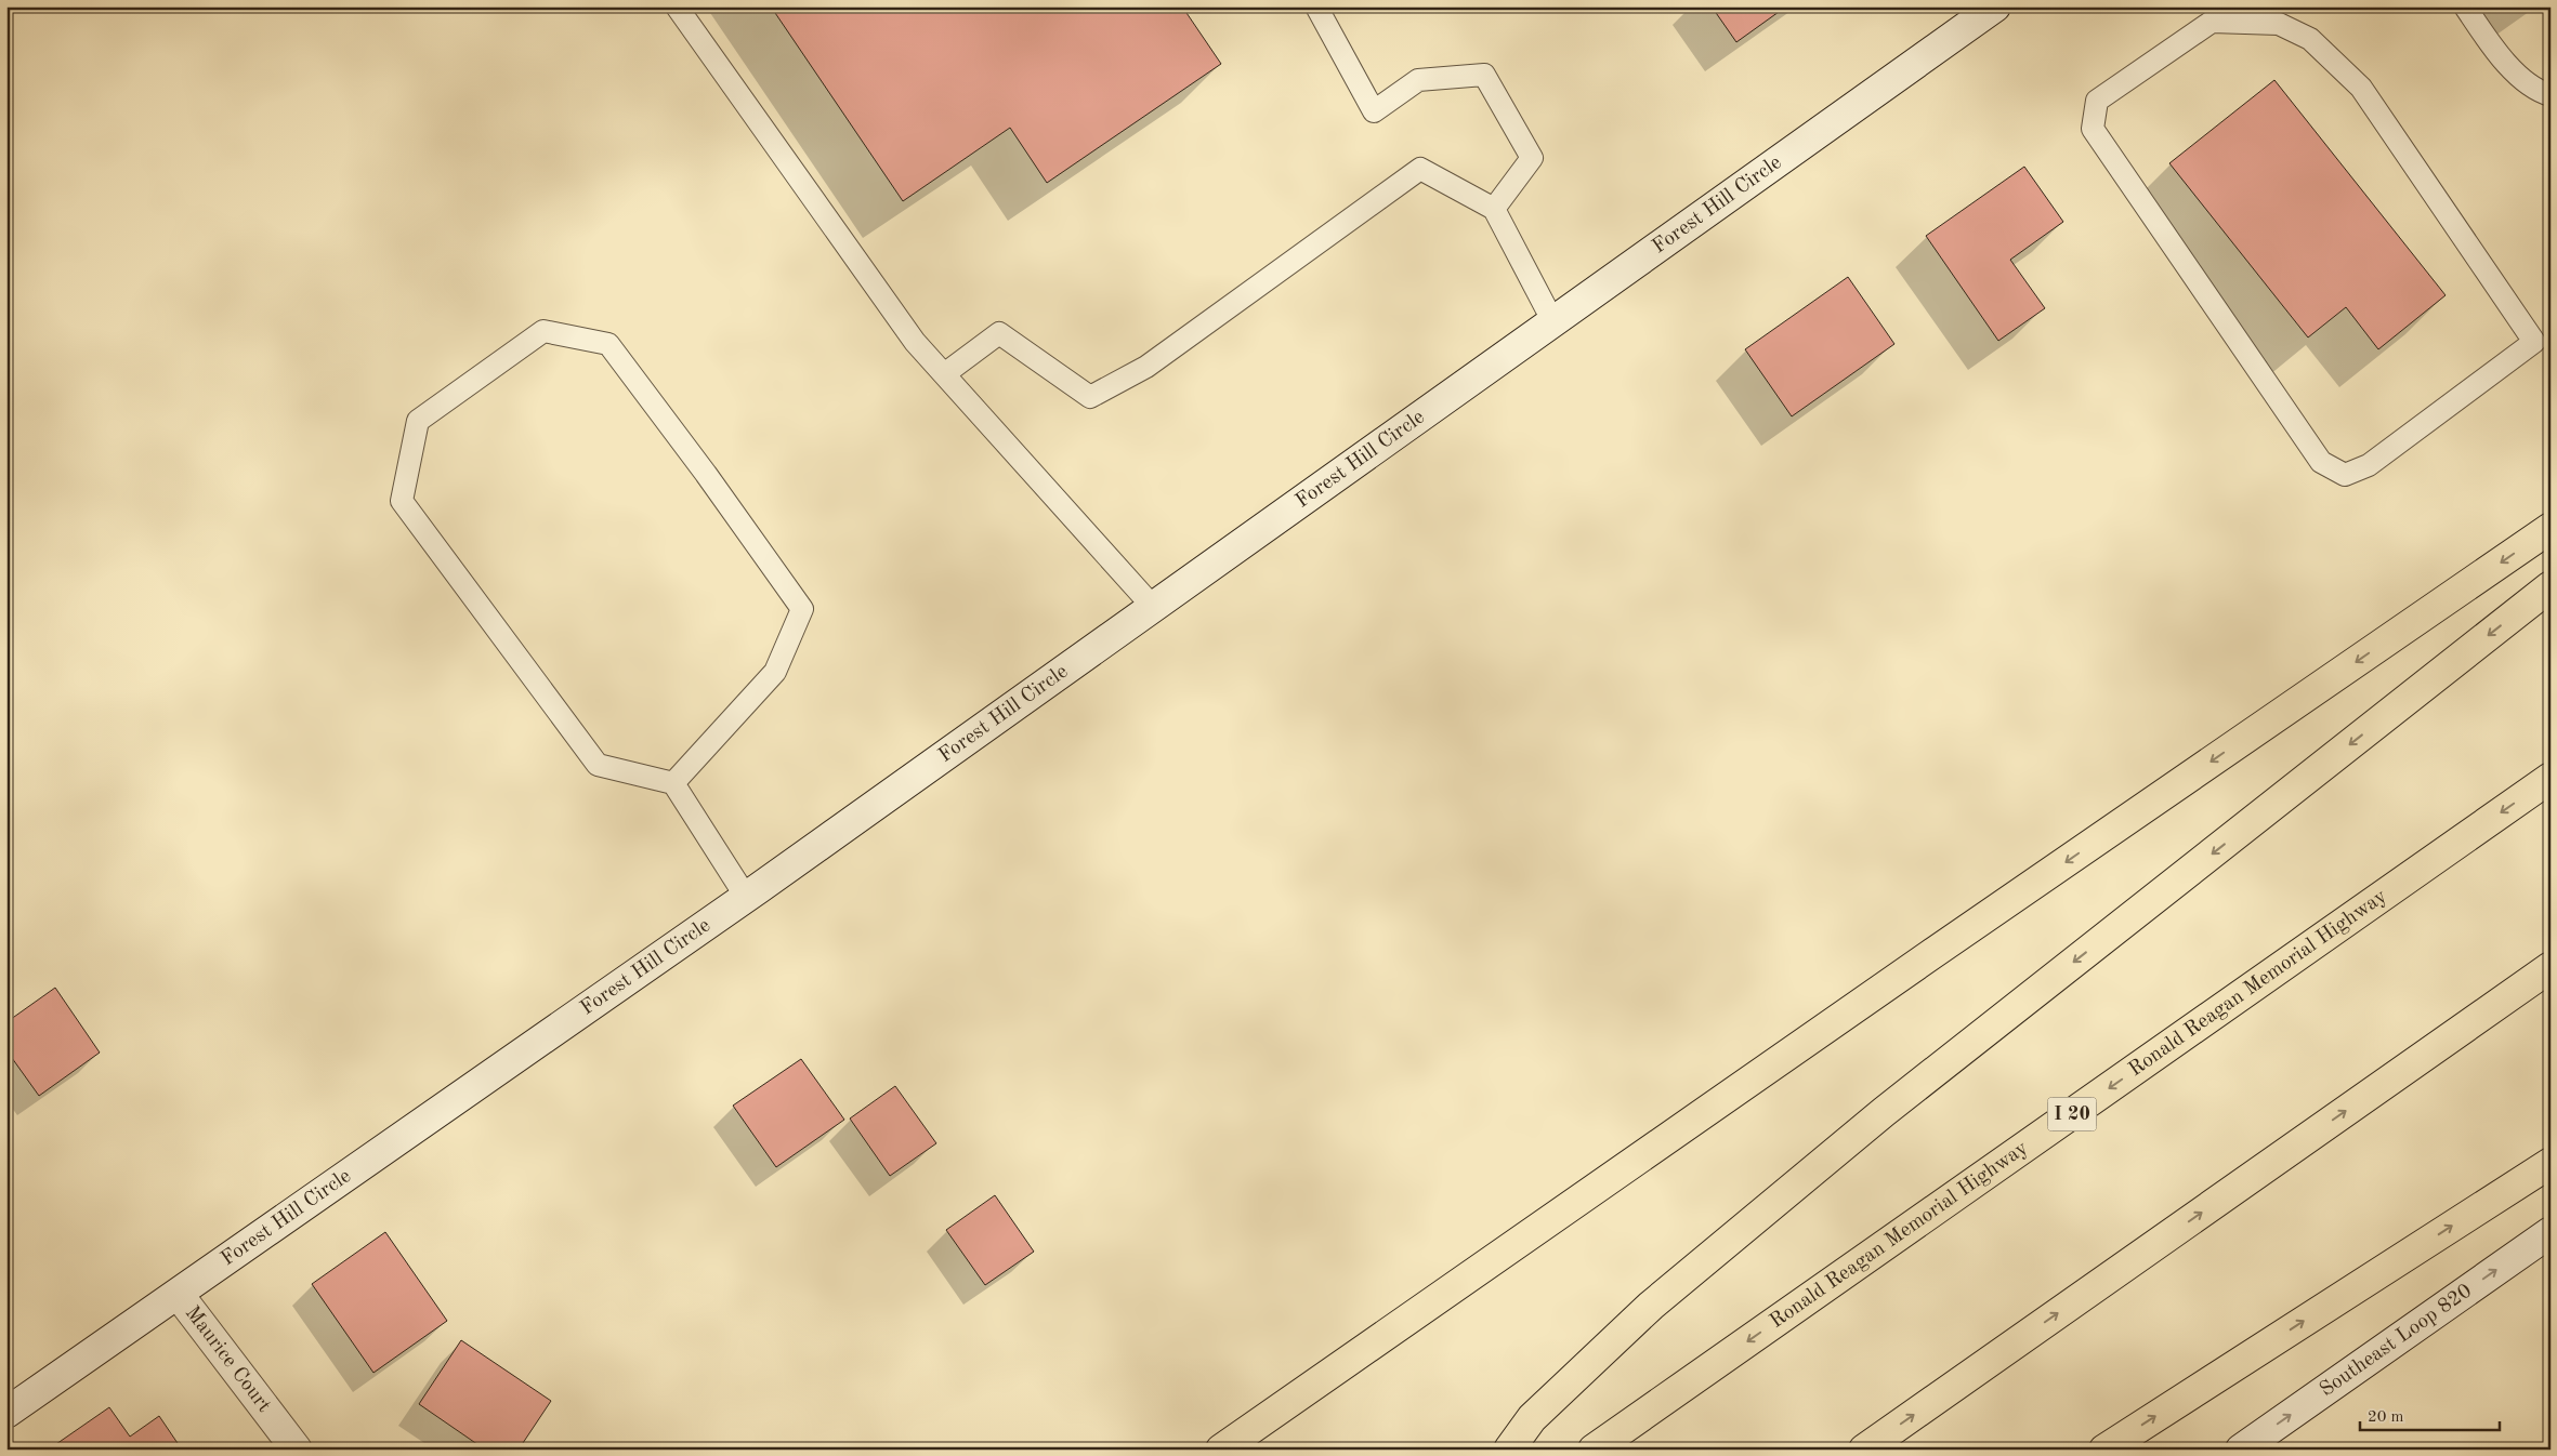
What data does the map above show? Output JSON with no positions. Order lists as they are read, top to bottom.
{
  "streets": {
    "highway": ["Ronald Reagan Memorial Highway", "I 20"],
    "street": ["Forest Hill Circle", "Southeast Loop 820", "Maurice Court"]
  },
  "crossings": [
    ["Forest Hill Circle", "Maurice Court"]
  ],
  "one_way": ["Southeast Loop 820"],
  "scale_bar": "20 m"
}
